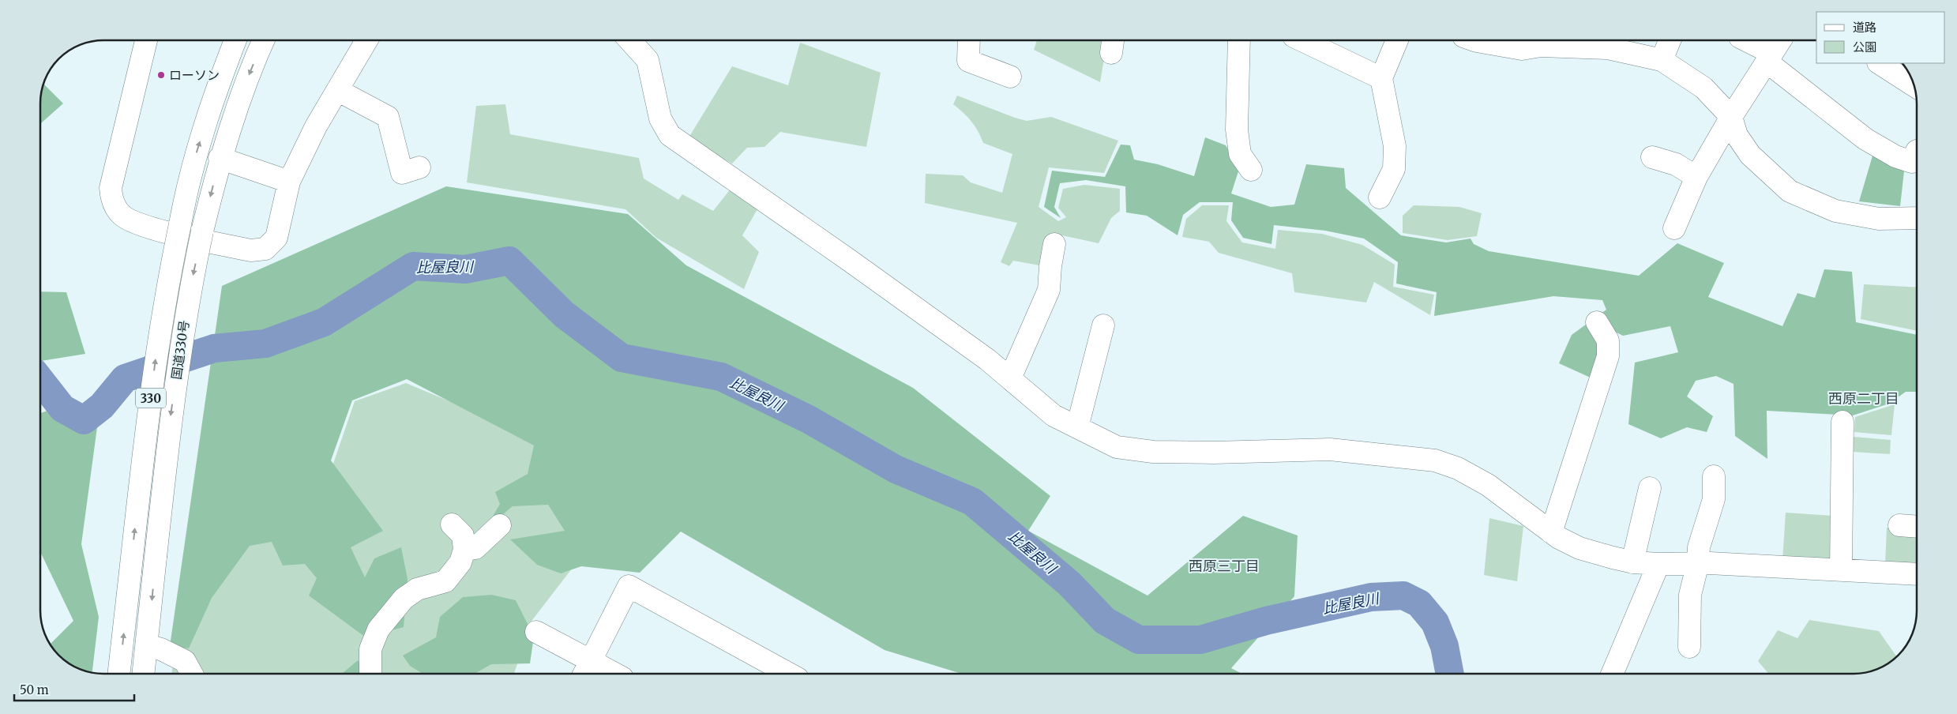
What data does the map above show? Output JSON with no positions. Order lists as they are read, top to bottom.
{
  "streets": {
    "main road": ["国道330号", "330"]
  },
  "districts": ["西原二丁目", "西原三丁目"],
  "water": ["比屋良川"],
  "places": ["ローソン"],
  "legend": ["道路", "公園"],
  "scale_bar": "50 m"
}
